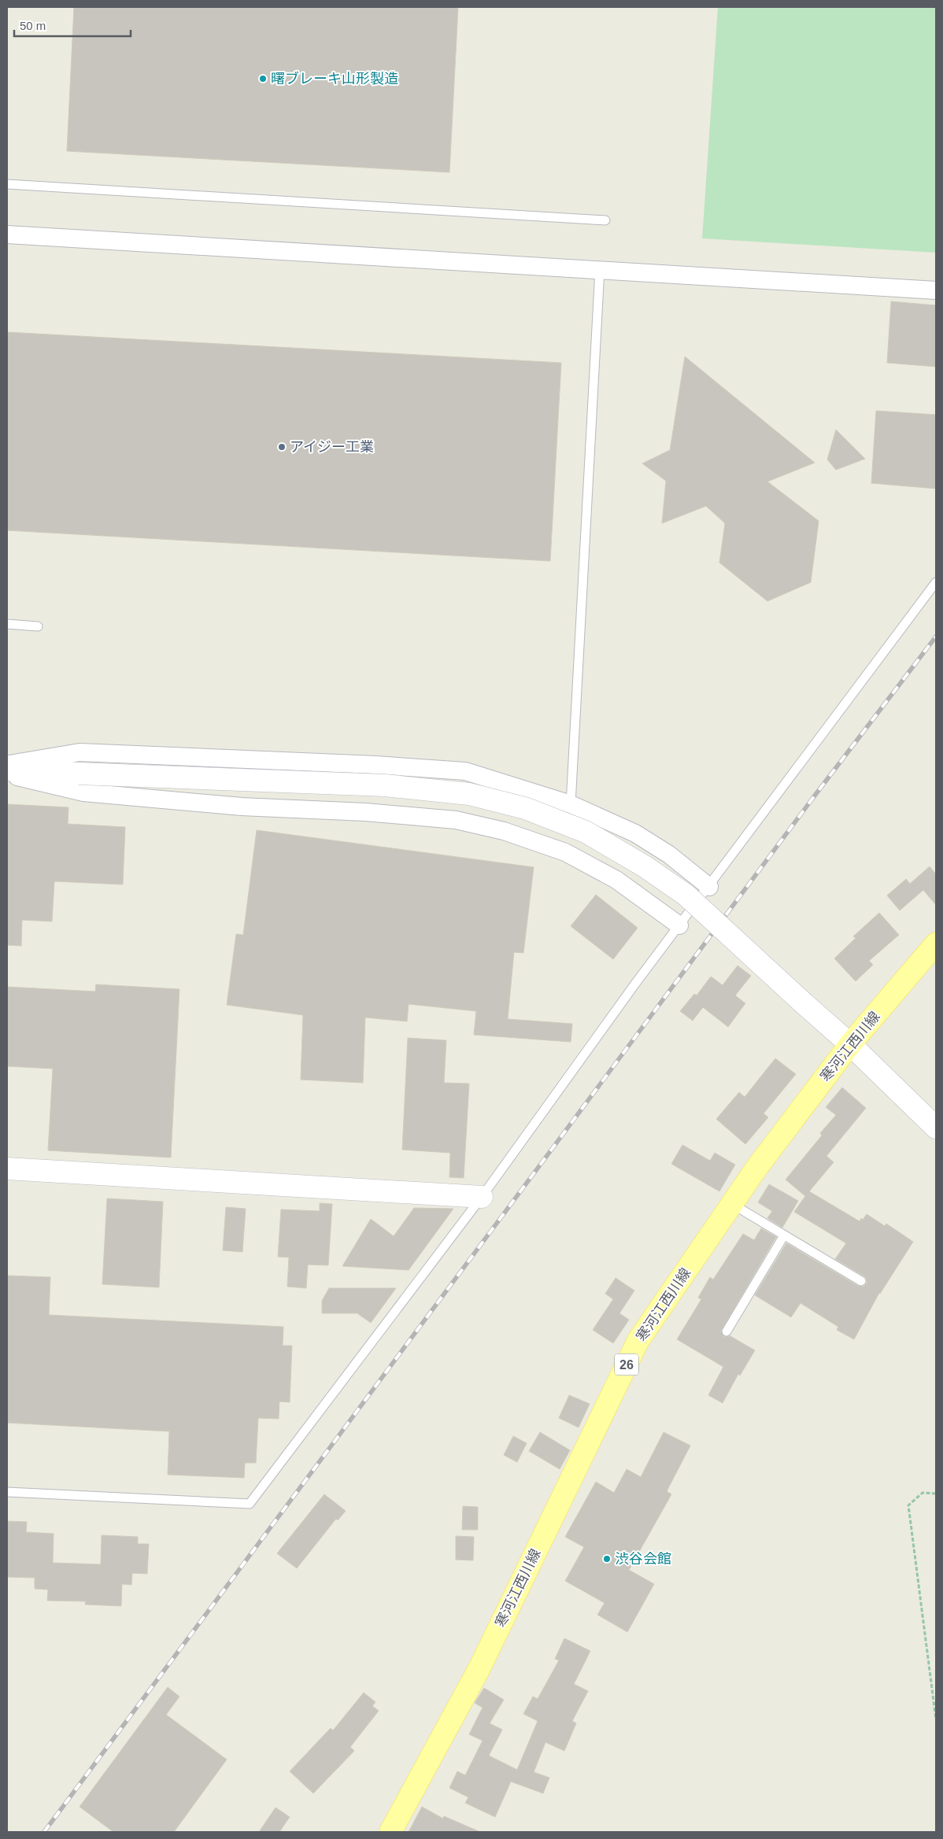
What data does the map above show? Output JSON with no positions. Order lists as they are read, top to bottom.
{
  "streets": {
    "main road": ["寒河江西川線", "26"]
  },
  "places": ["曙ブレーキ山形製造", "アイジー工業", "渋谷会館"],
  "scale_bar": "50 m"
}
